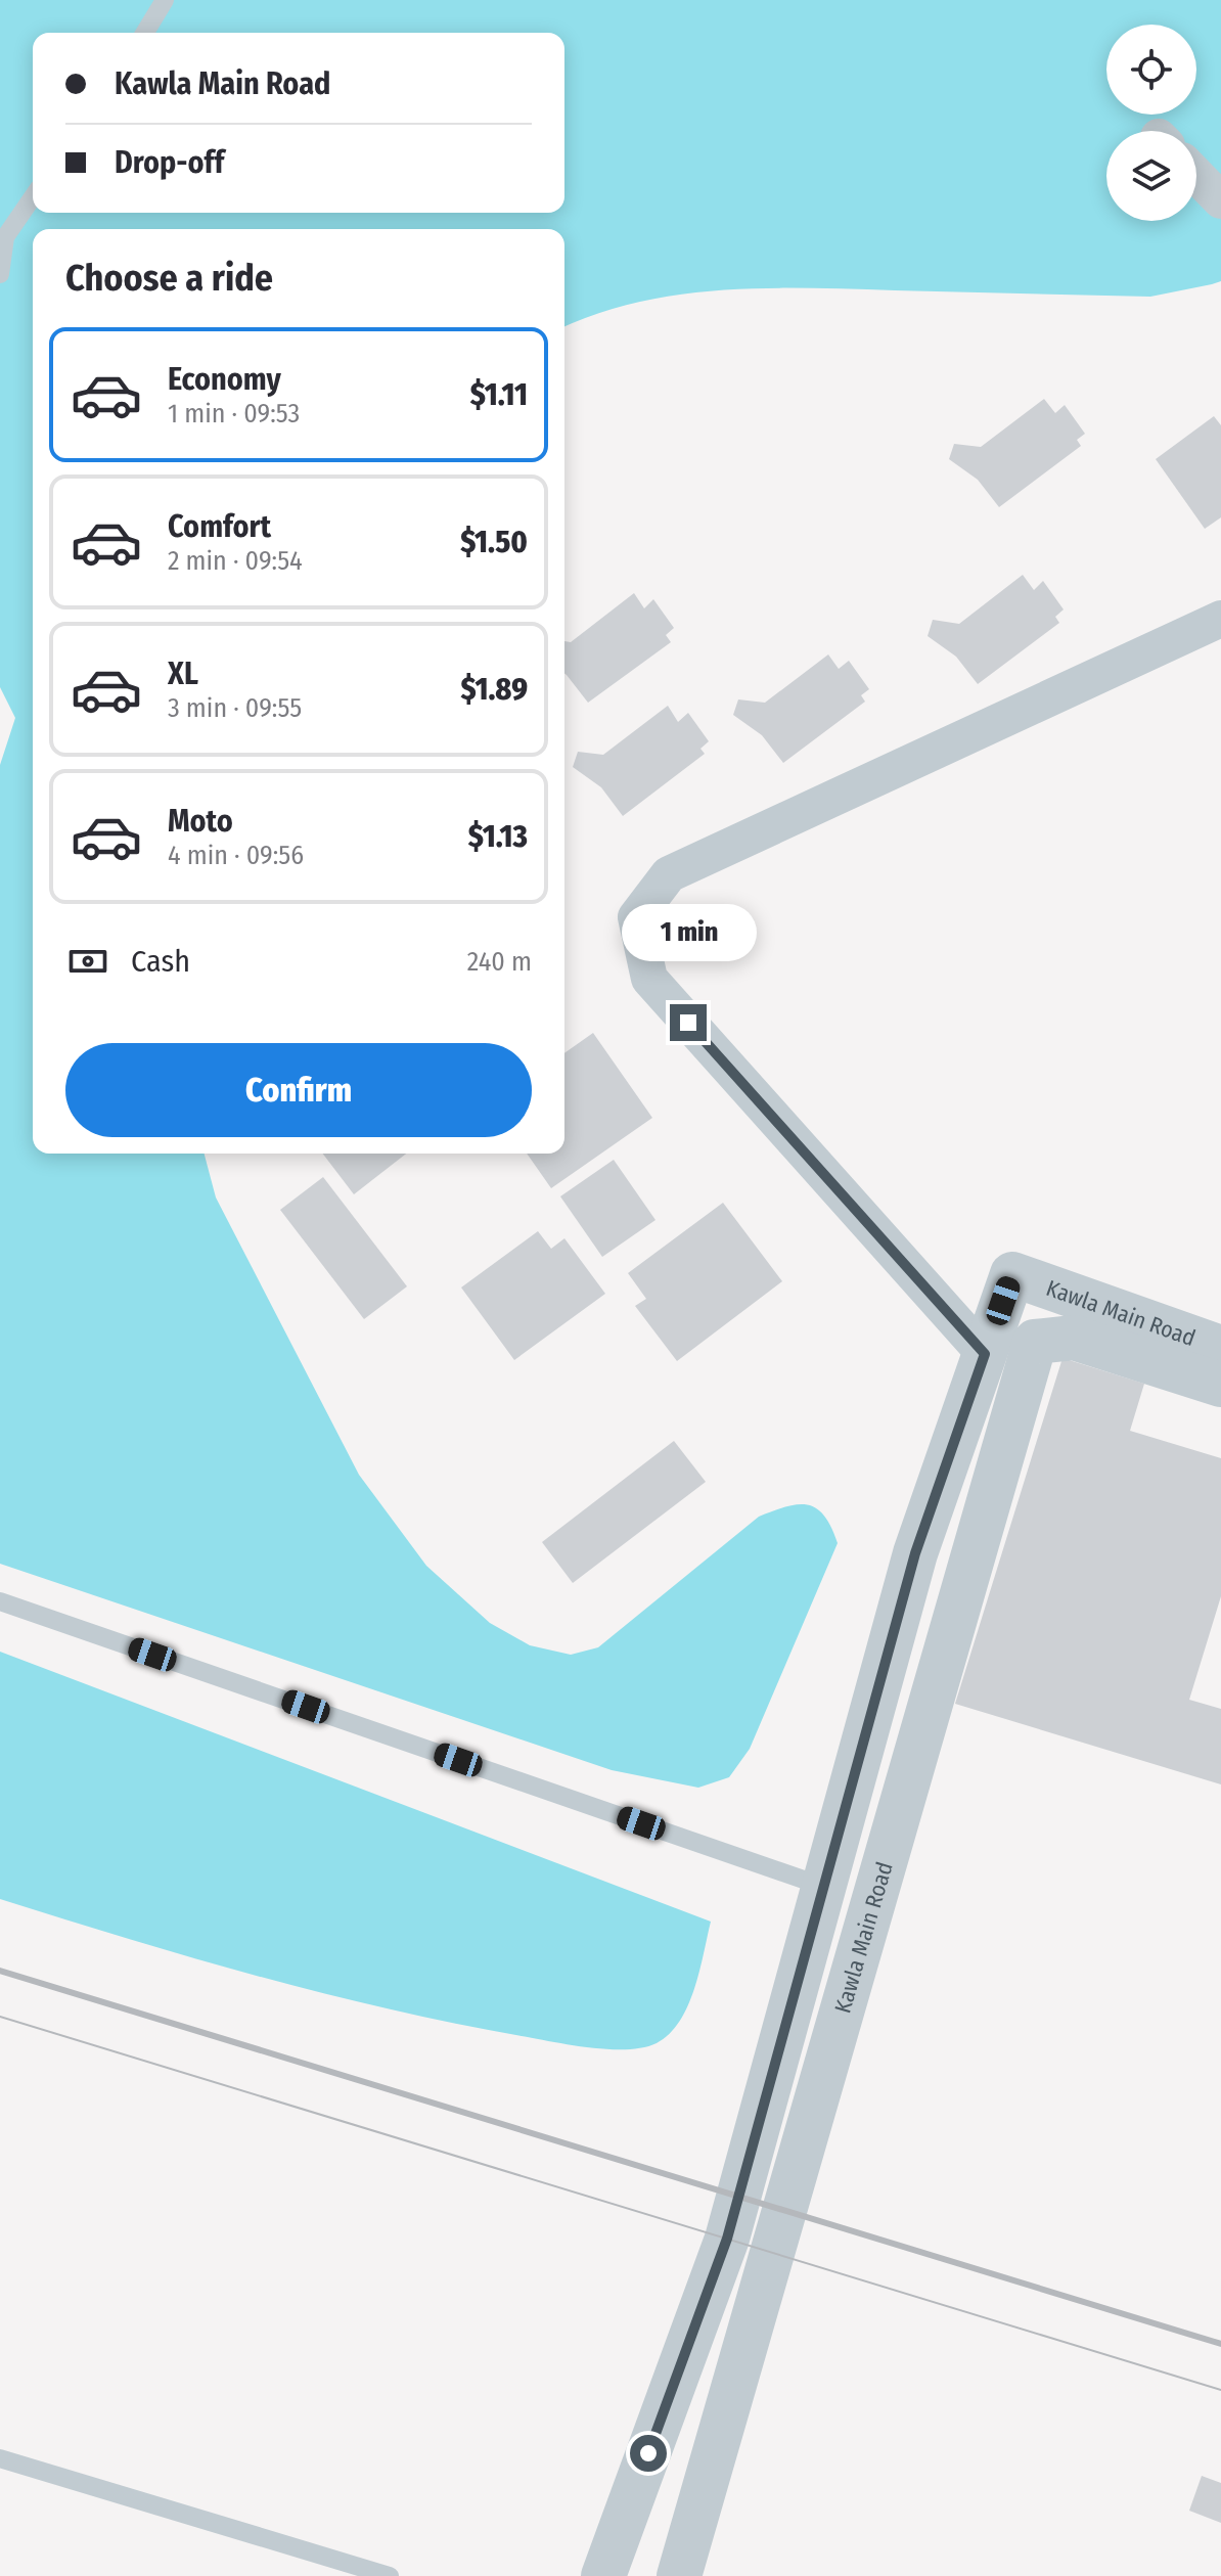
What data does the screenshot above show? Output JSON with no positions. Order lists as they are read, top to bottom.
{
  "streets": {
    "street": ["Kawla Main Road"]
  },
  "page": {
    "banner": ["Kawla Main Road", "Drop-off"],
    "heading": "Choose a ride",
    "list": [
      {
        "name": "Economy",
        "note": "1 min · 09:53",
        "value": "$1.11"
      },
      {
        "name": "Comfort",
        "note": "2 min · 09:54",
        "value": "$1.50"
      },
      {
        "name": "XL",
        "note": "3 min · 09:55",
        "value": "$1.89"
      },
      {
        "name": "Moto",
        "note": "4 min · 09:56",
        "value": "$1.13"
      }
    ],
    "bubble": "1 min",
    "pay": ["Cash", "240 m"],
    "buttons": "Confirm"
  }
}
